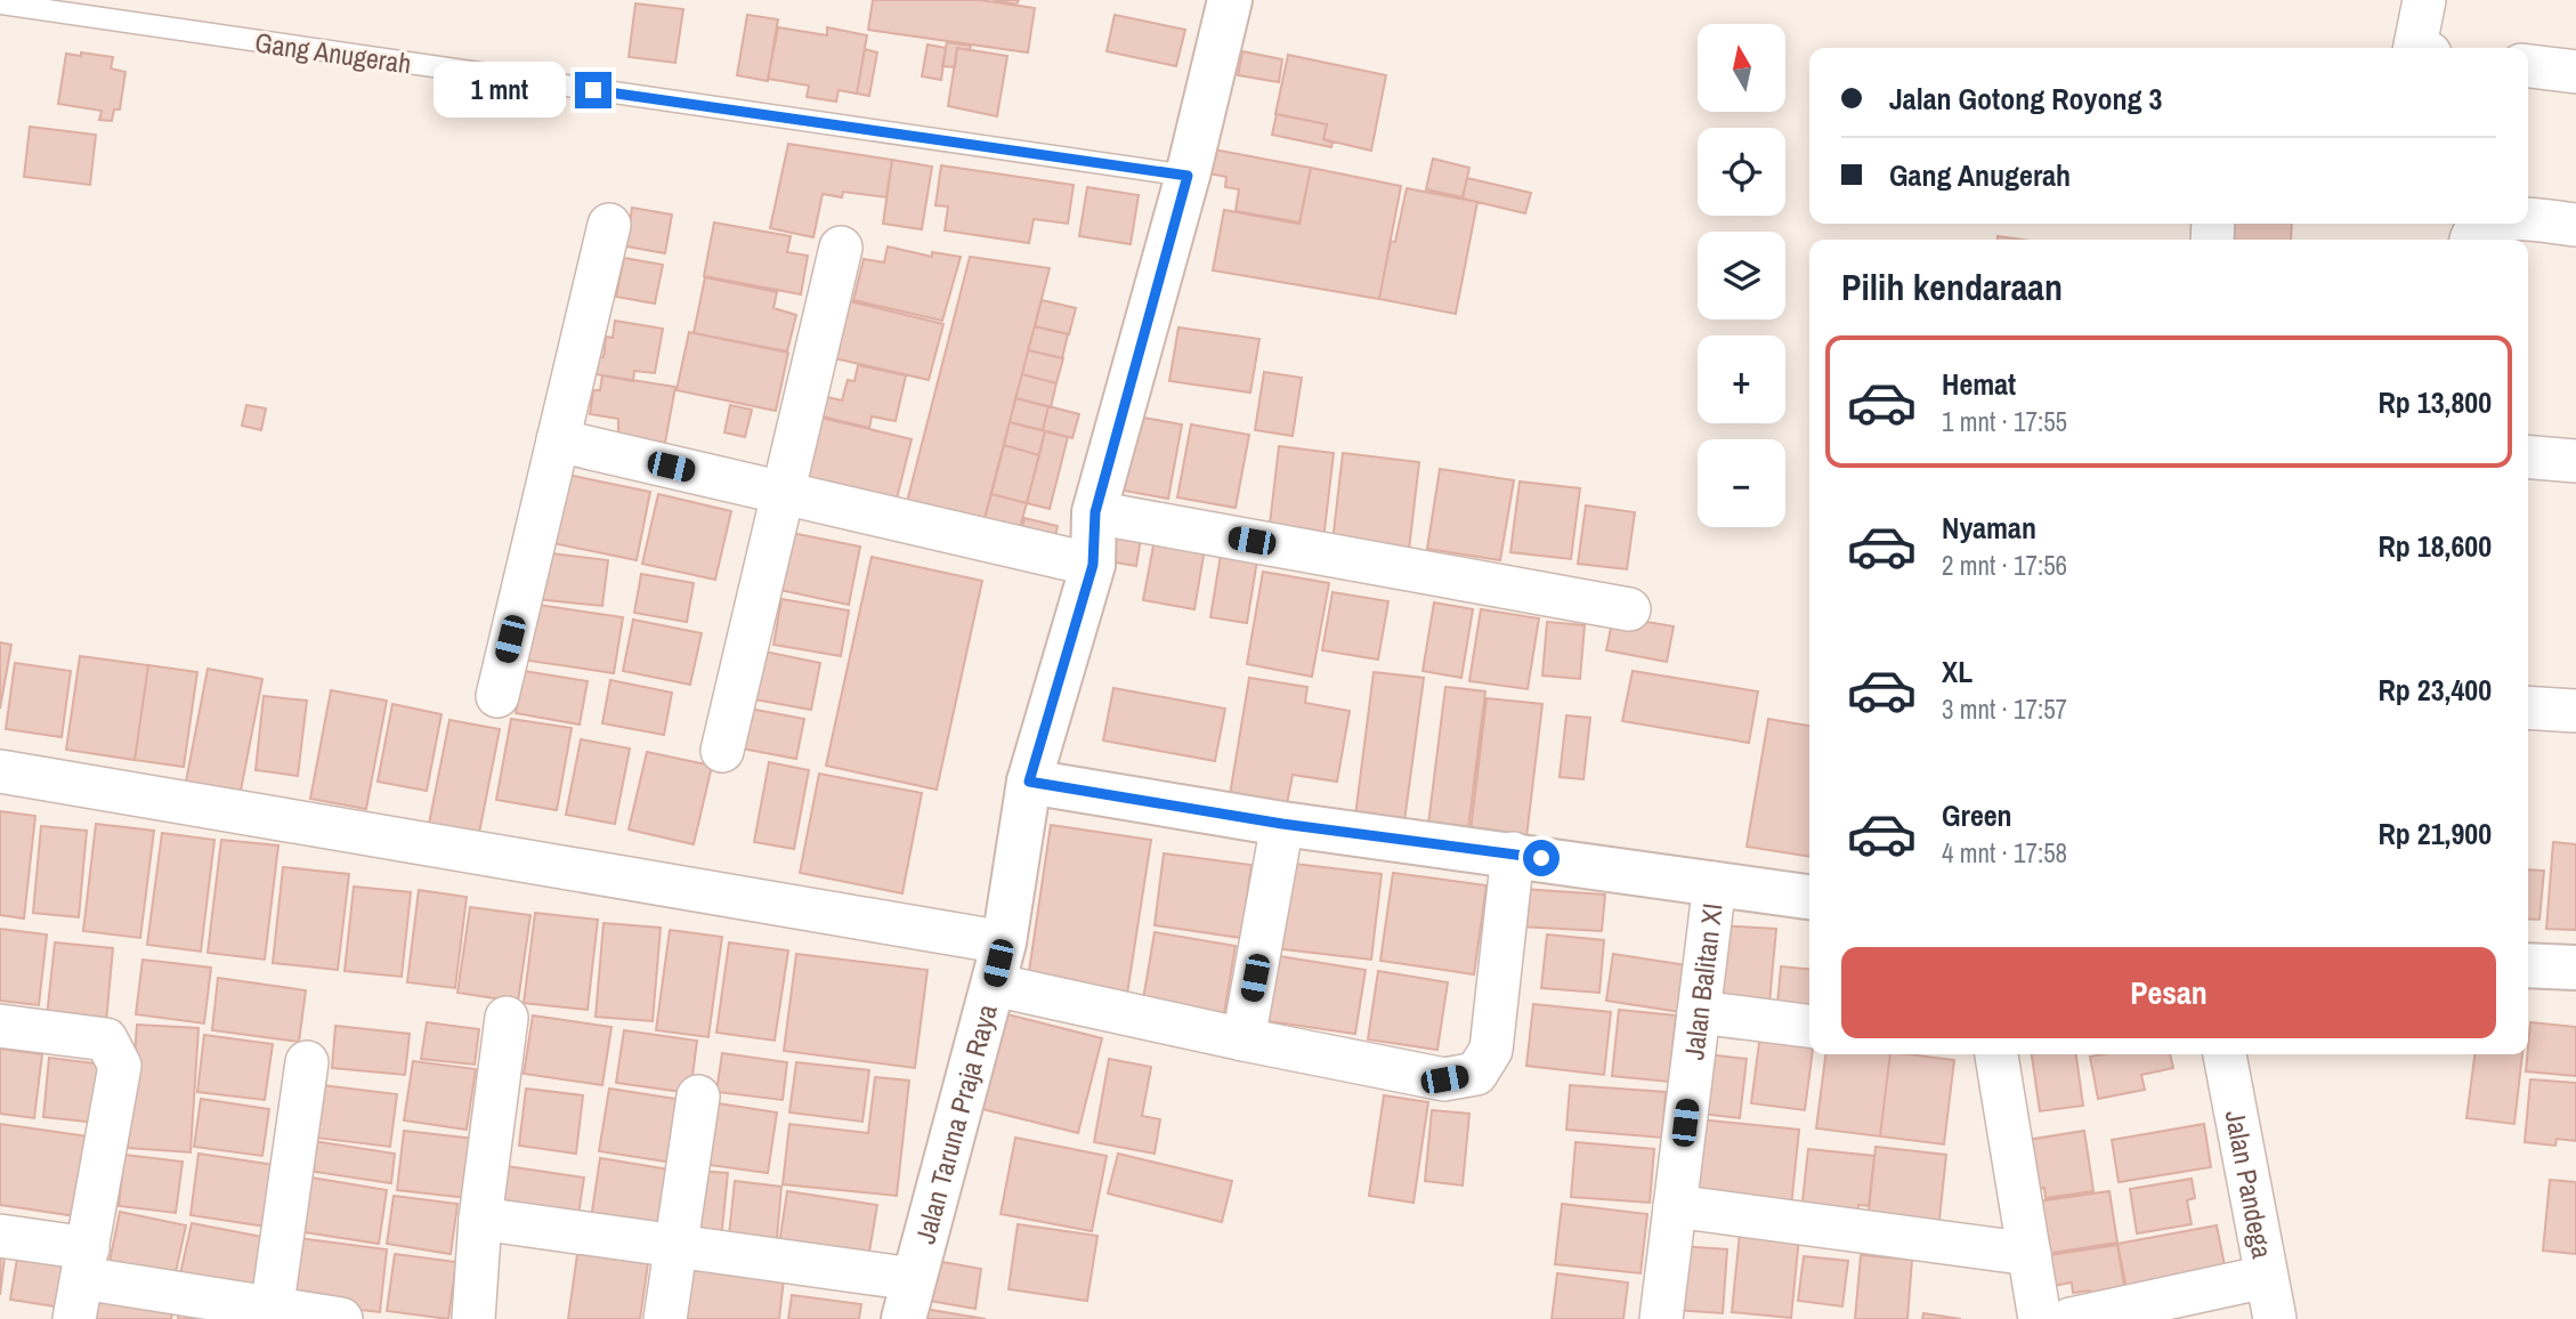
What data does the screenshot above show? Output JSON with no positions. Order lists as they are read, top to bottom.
{
  "streets": {
    "main road": ["Jalan Taruna Praja Raya"],
    "street": ["Jalan Balitan XI", "Jalan Pandega"],
    "lane": ["Gang Anugerah"]
  },
  "crossings": [
    ["Gang Anugerah", "Jalan Taruna Praja Raya"]
  ],
  "north": "top",
  "page": {
    "map_buttons": ["+", "−"],
    "banner": ["Jalan Gotong Royong 3", "Gang Anugerah"],
    "bubble": "1 mnt",
    "heading": "Pilih kendaraan",
    "list": [
      {
        "name": "Hemat",
        "note": "1 mnt · 17:55",
        "value": "Rp 13,800"
      },
      {
        "name": "Nyaman",
        "note": "2 mnt · 17:56",
        "value": "Rp 18,600"
      },
      {
        "name": "XL",
        "note": "3 mnt · 17:57",
        "value": "Rp 23,400"
      },
      {
        "name": "Green",
        "note": "4 mnt · 17:58",
        "value": "Rp 21,900"
      }
    ],
    "buttons": "Pesan"
  }
}
